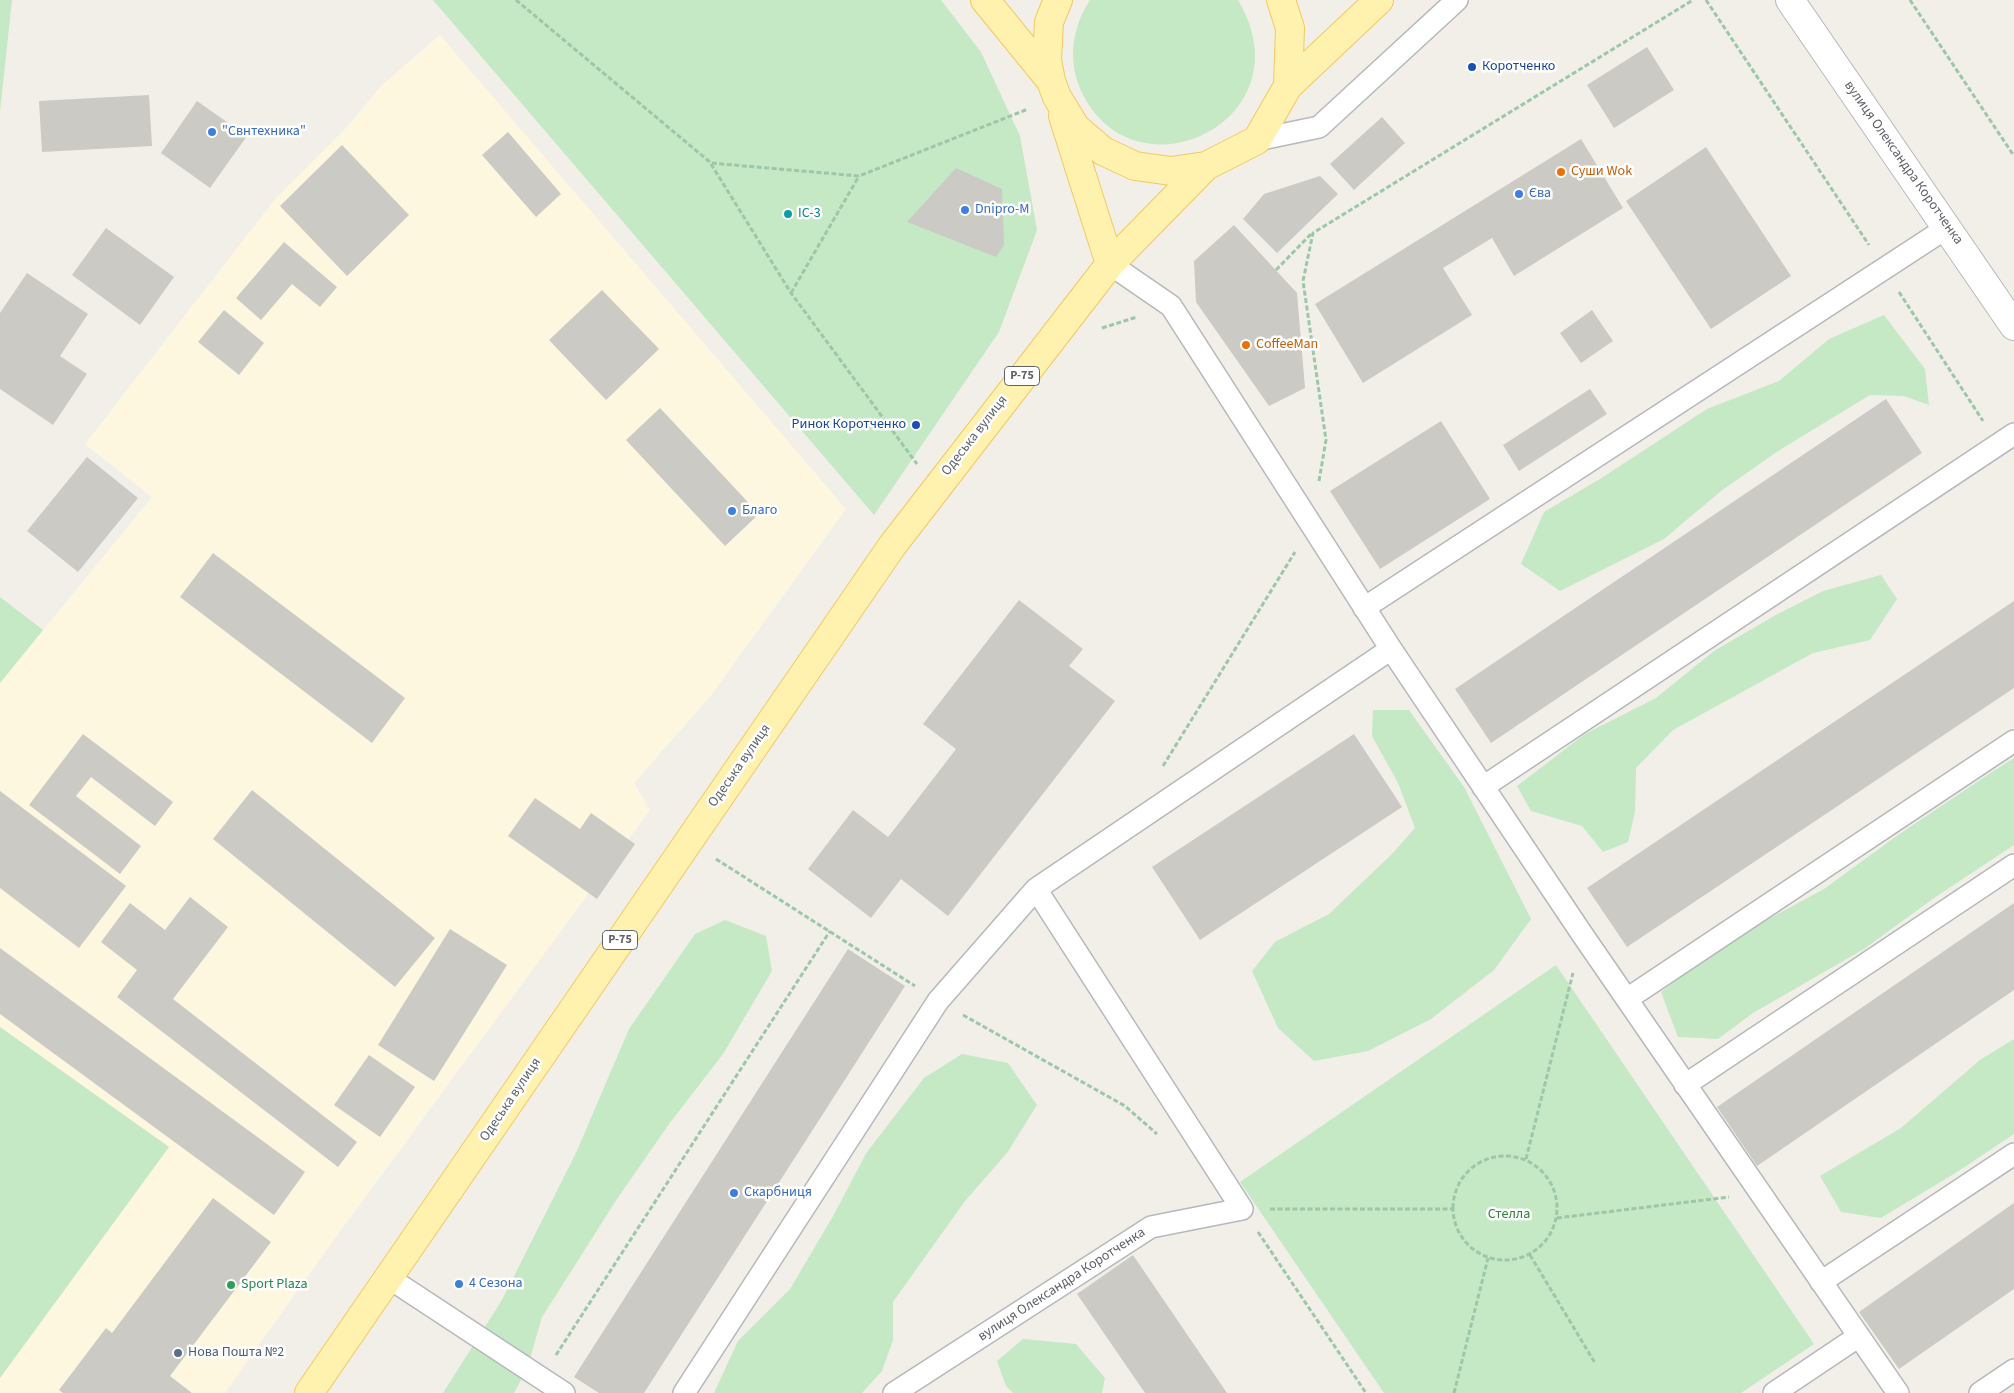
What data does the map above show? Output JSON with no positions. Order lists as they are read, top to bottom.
{
  "streets": {
    "main road": ["Р-75", "Одеська вулиця"],
    "street": ["вулиця Олександра Коротченка"]
  },
  "crossings": [
    ["Р-75", "Одеська вулиця"]
  ],
  "parks": ["Стелла"],
  "places": [
    "Коротченко",
    "\"Свнтехника\"",
    "Суши Wok",
    "Єва",
    "Dnipro-M",
    "ІС-3",
    "CoffeeMan",
    "Ринок Коротченко",
    "Благо",
    "Скарбниця",
    "4 Сезона",
    "Sport Plaza",
    "Нова Пошта №2"
  ]
}
